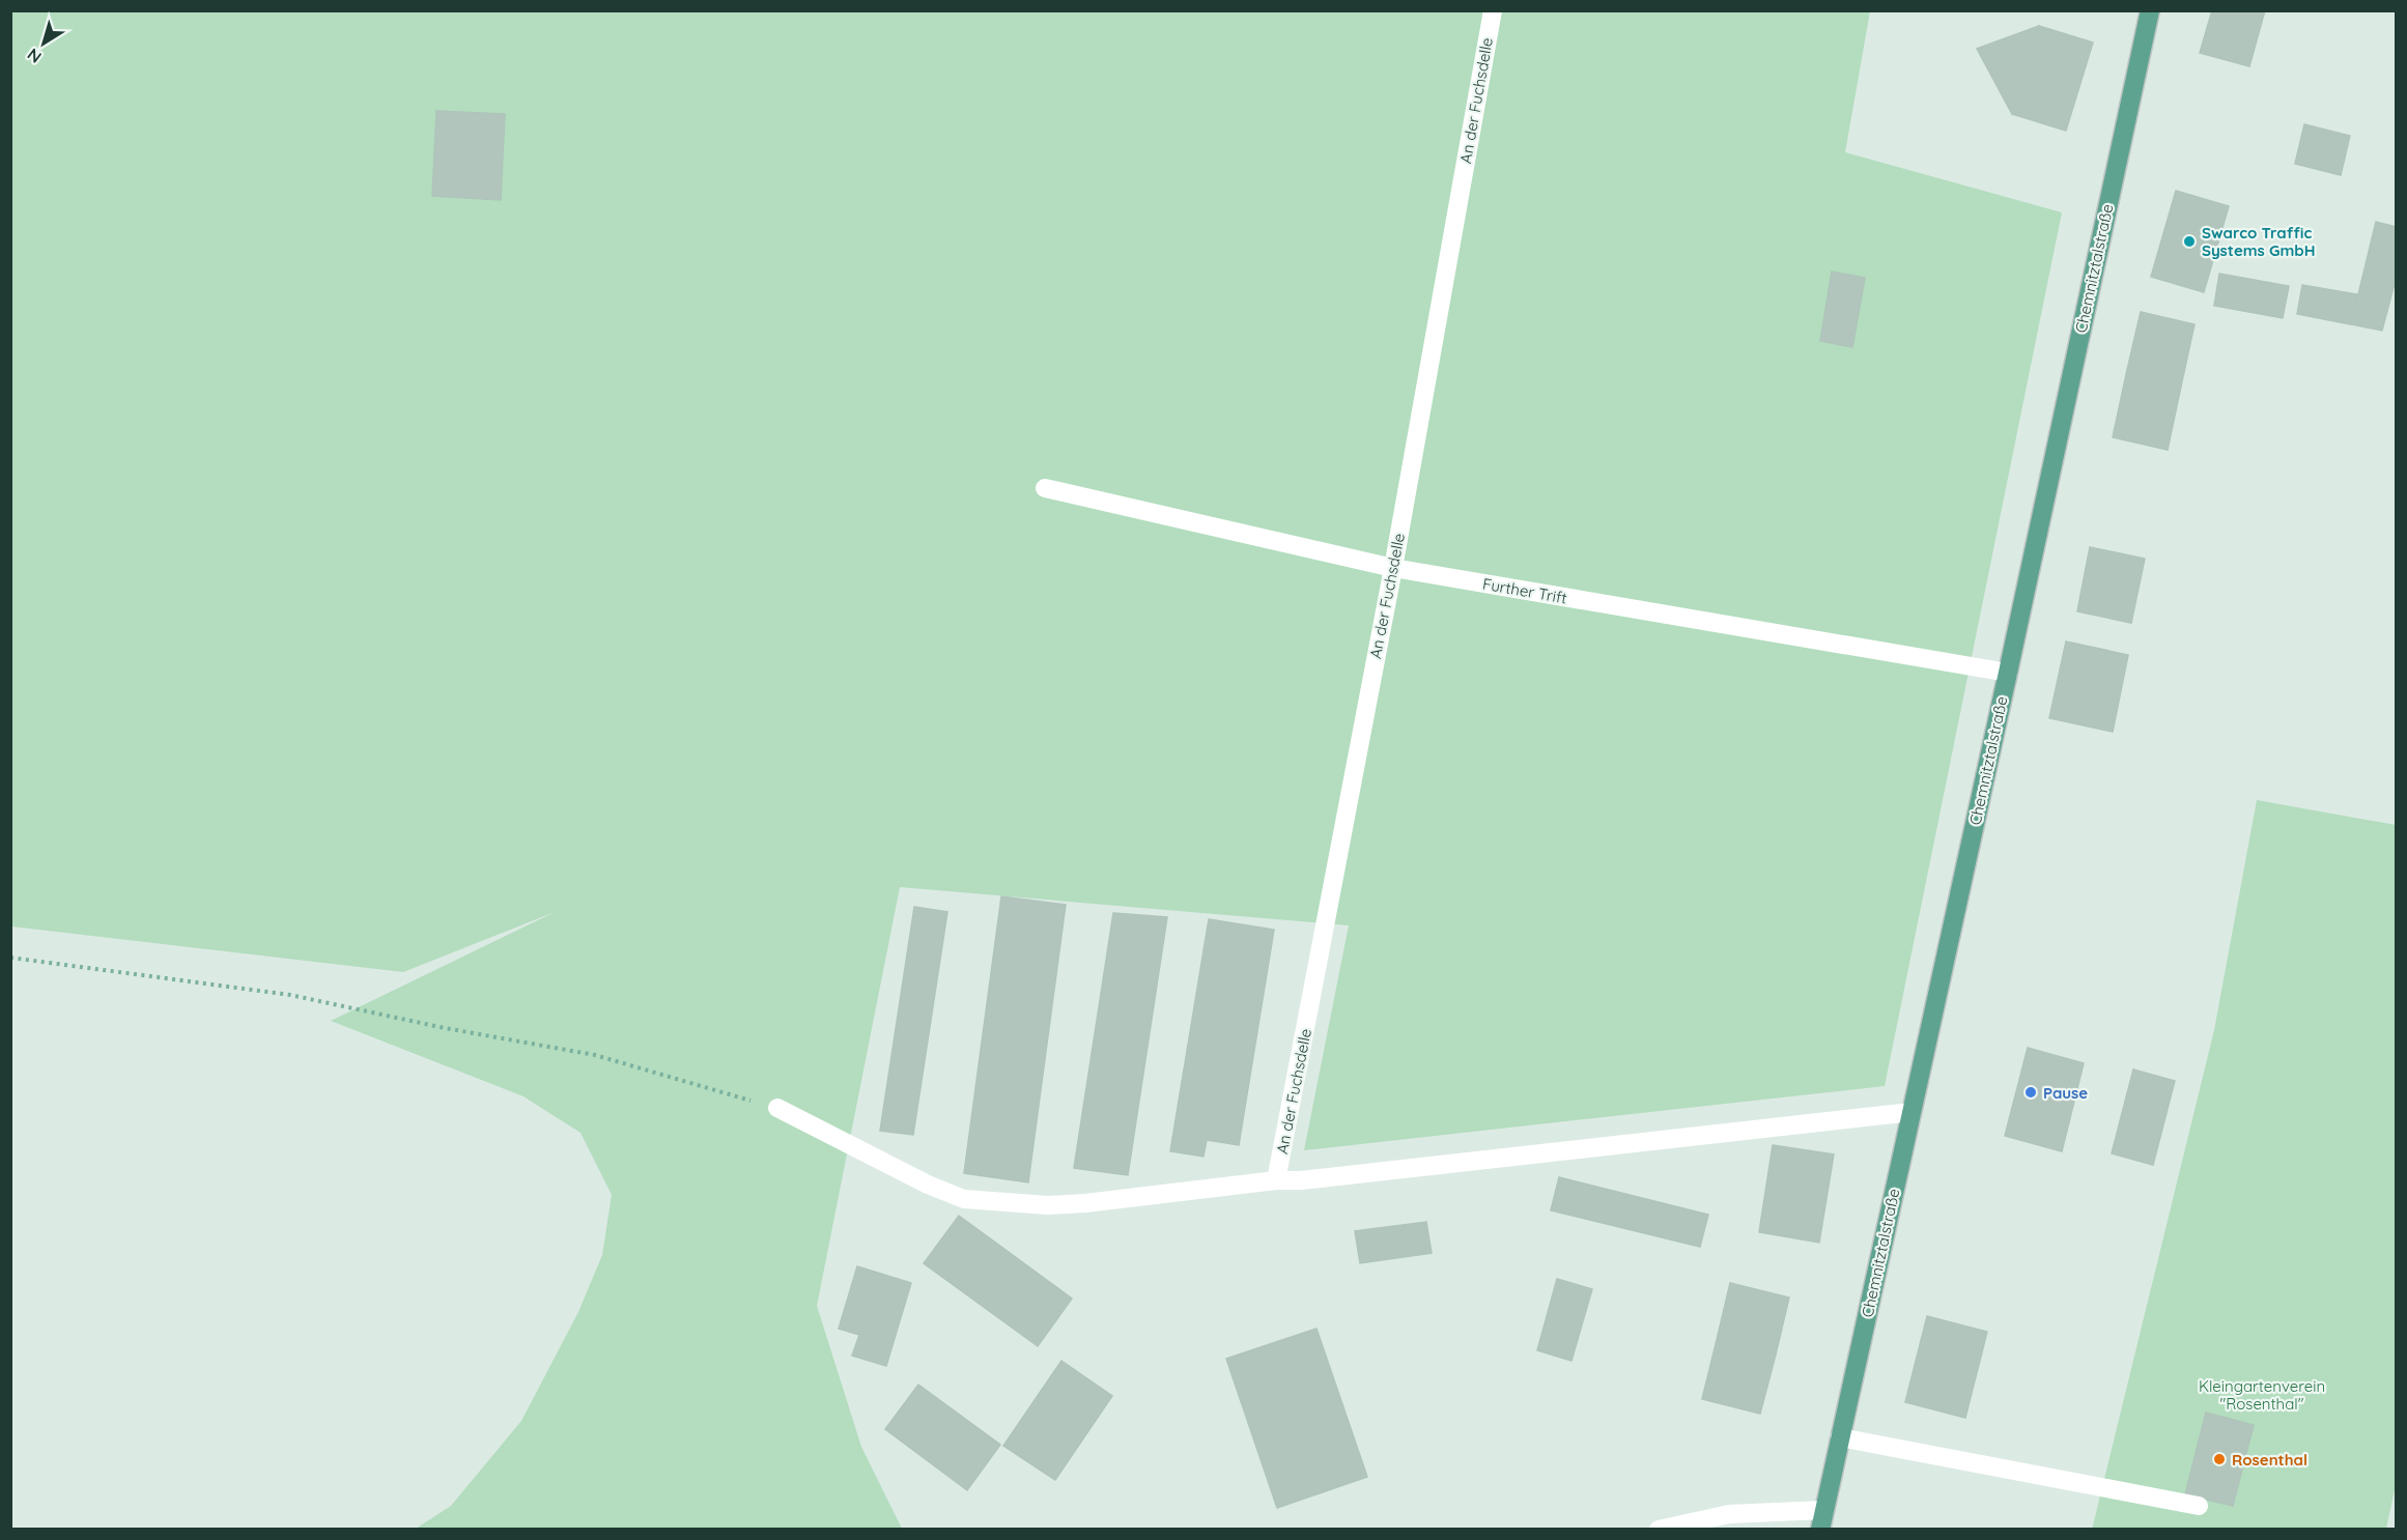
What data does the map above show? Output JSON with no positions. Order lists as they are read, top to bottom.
{
  "streets": {
    "main road": ["Chemnitztalstraße"],
    "street": ["An der Fuchsdelle", "Further Trift"]
  },
  "crossings": [
    ["An der Fuchsdelle", "Further Trift"],
    ["Chemnitztalstraße", "Further Trift"]
  ],
  "parks": ["Kleingartenverein \"Rosenthal\""],
  "places": ["Swarco Traffic Systems GmbH", "Pause", "Rosenthal"],
  "north": "bottom left"
}
